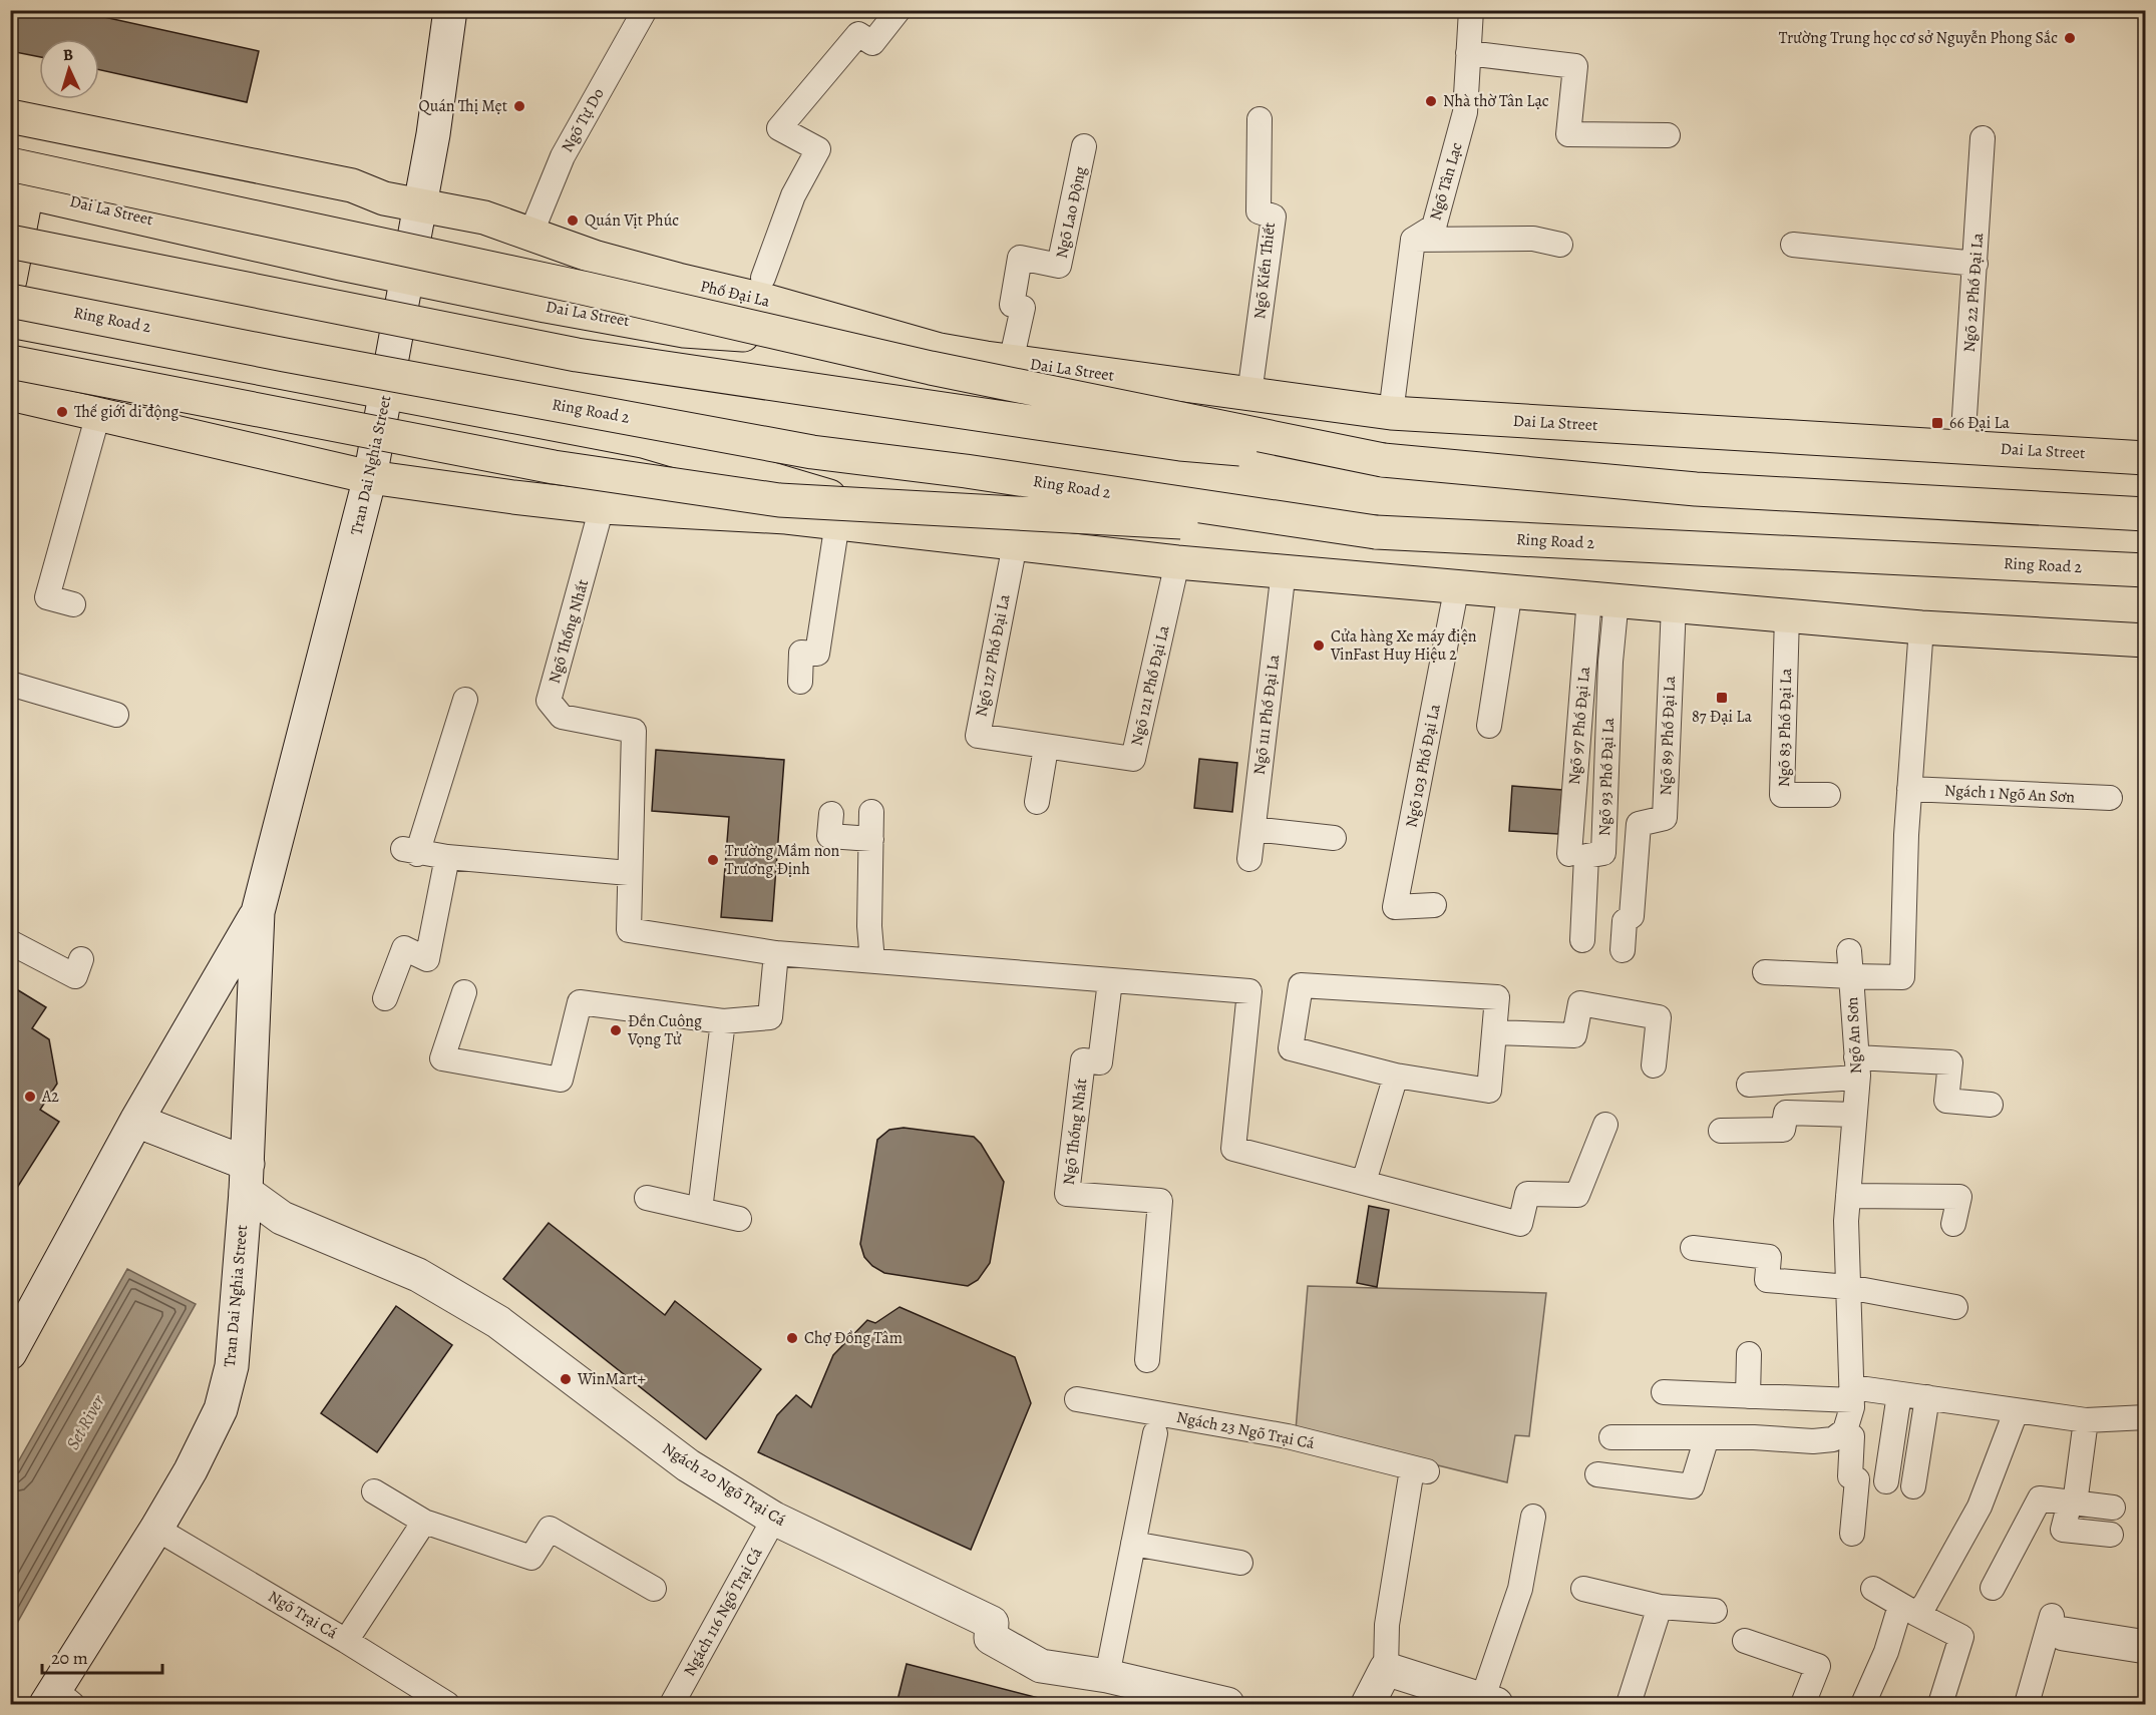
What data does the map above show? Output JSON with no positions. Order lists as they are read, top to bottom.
{
  "streets": {
    "main road": ["Dai La Street", "Phố Đại La", "Ring Road 2"],
    "street": ["Tran Dai Nghia Street", "Ngách 20 Ngõ Trại Cá"],
    "lane": [
      "Ngõ Tự Do",
      "Ngõ Tân Lạc",
      "Ngõ Lao Động",
      "Ngõ Kiến Thiết",
      "Ngõ 22 Phố Đại La",
      "Ngõ Thống Nhất",
      "Ngõ 127 Phố Đại La",
      "Ngõ 121 Phố Đại La",
      "Ngõ 111 Phố Đại La",
      "Ngõ 97 Phố Đại La",
      "Ngõ 83 Phố Đại La",
      "Ngõ 89 Phố Đại La",
      "Ngõ 103 Phố Đại La",
      "Ngõ 93 Phố Đại La",
      "Ngách 1 Ngõ An Sơn",
      "Ngõ An Sơn",
      "Ngách 23 Ngõ Trại Cá",
      "Ngách 116 Ngõ Trại Cá",
      "Ngõ Trại Cá"
    ]
  },
  "crossings": [
    ["Ngõ Tự Do", "Phố Đại La"],
    ["Dai La Street", "Ngõ Lao Động"],
    ["Dai La Street", "Ngõ Kiến Thiết"],
    ["Dai La Street", "Ngõ 22 Phố Đại La"],
    ["Dai La Street", "Phố Đại La"],
    ["Dai La Street", "Tran Dai Nghia Street"],
    ["Tran Dai Nghia Street", "Ngách 20 Ngõ Trại Cá"],
    ["Tran Dai Nghia Street", "Ngõ Trại Cá"],
    ["Ngõ 127 Phố Đại La", "Ngõ 121 Phố Đại La"],
    ["Ngõ 97 Phố Đại La", "Ngõ 93 Phố Đại La"],
    ["Ngách 1 Ngõ An Sơn", "Ngõ An Sơn"],
    ["Ngách 20 Ngõ Trại Cá", "Ngách 116 Ngõ Trại Cá"]
  ],
  "water": ["Set River"],
  "places": {
    "other": [
      "Trường Trung học cơ sở Nguyễn Phong Sắc",
      "Nhà thờ Tân Lạc",
      "Quán Thị Mẹt",
      "Quán Vịt Phúc",
      "Thế giới di động",
      "Cửa hàng Xe máy điện VinFast Huy Hiệu 2",
      "Trường Mầm non Trương Định",
      "Đền Cuông Vọng Tử",
      "A2",
      "Chợ Đồng Tâm",
      "WinMart+"
    ],
    "transit": ["66 Đại La", "87 Đại La"]
  },
  "scale_bar": "20 m",
  "north": "top"
}
